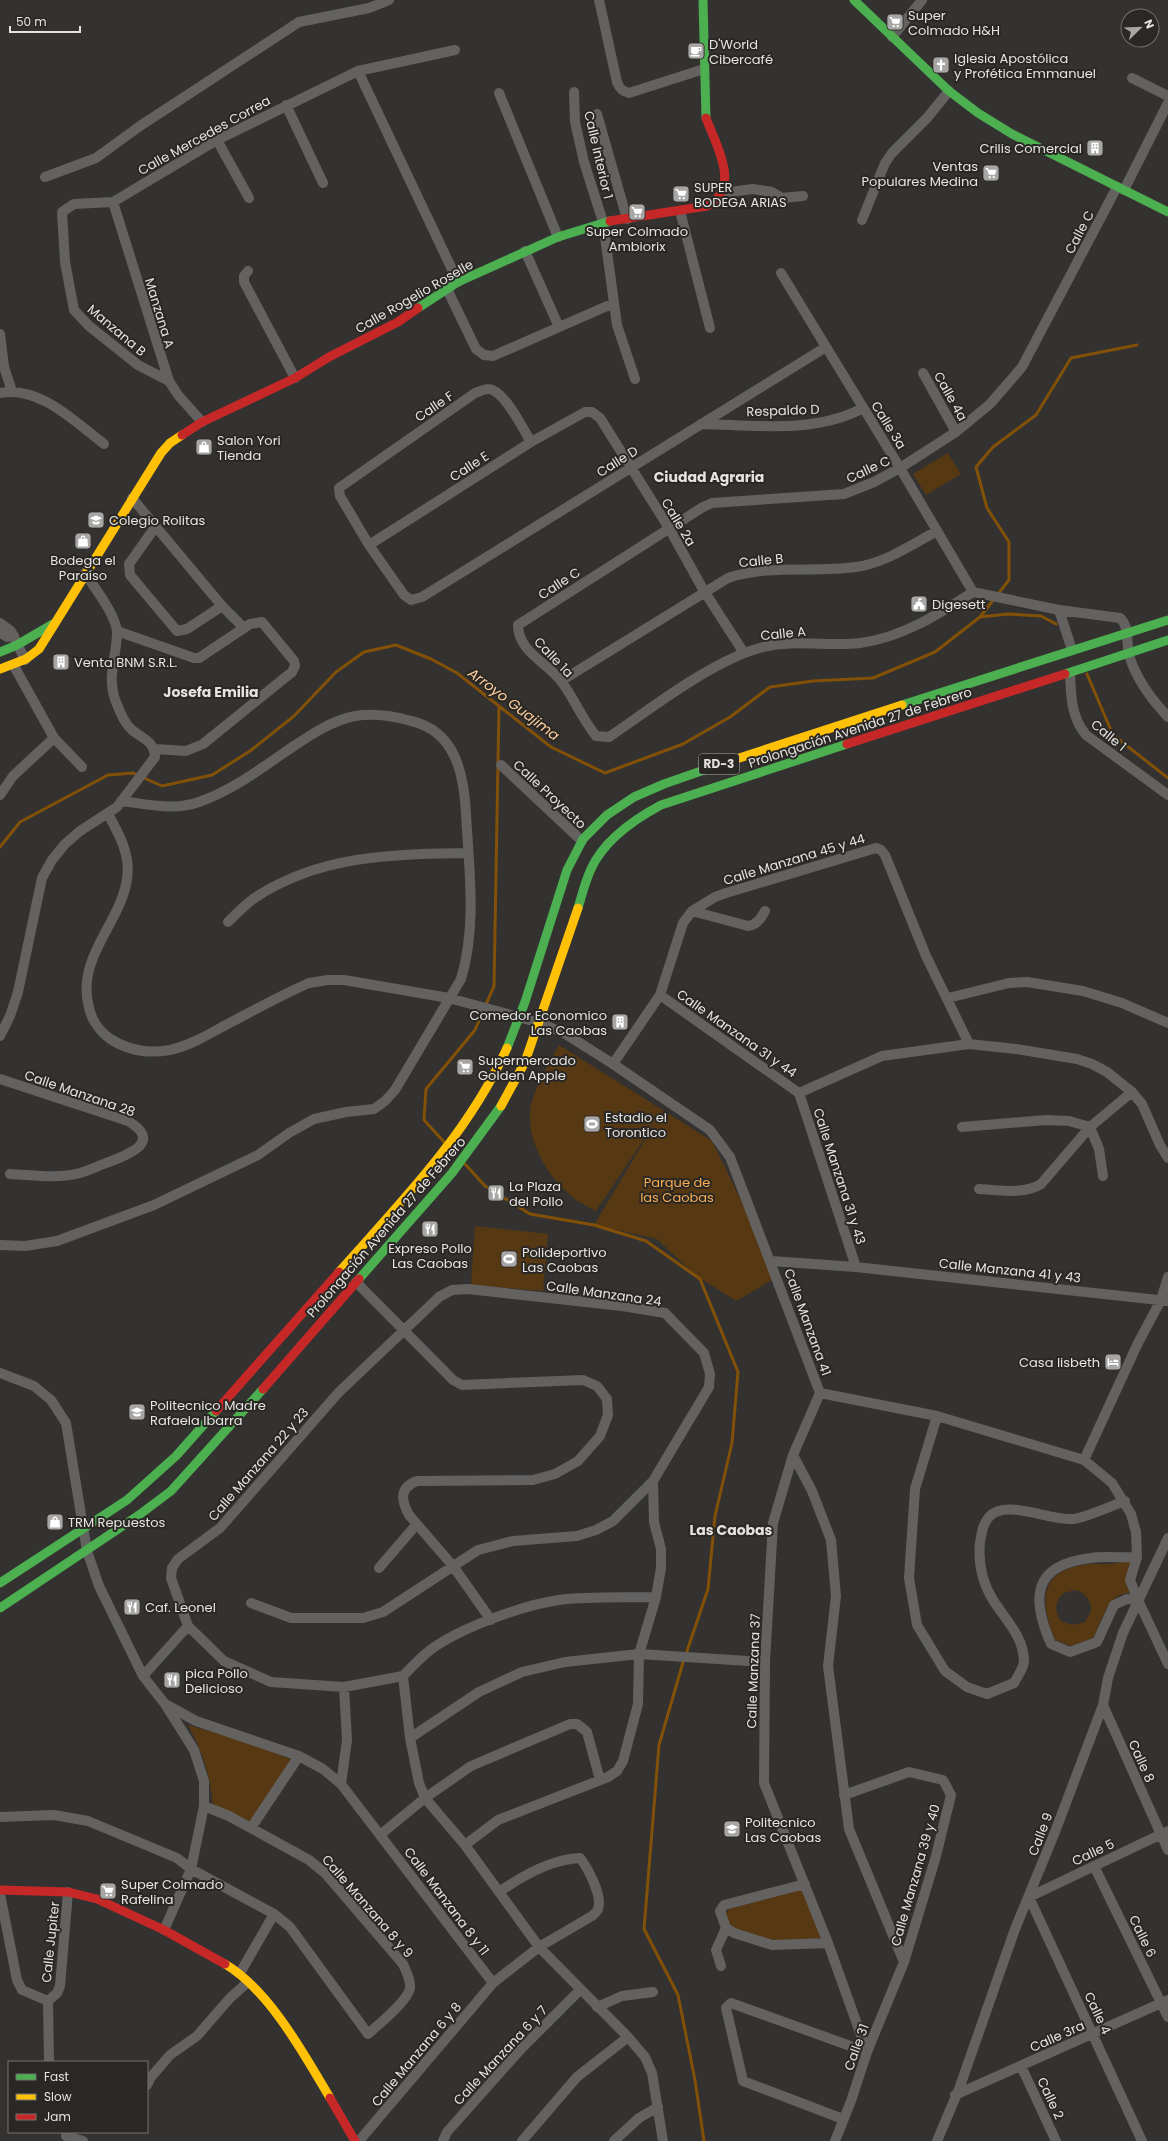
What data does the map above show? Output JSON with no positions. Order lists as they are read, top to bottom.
{
  "streets": {
    "main road": ["Calle Rogelio Roselle", "Prolongación Avenida 27 de Febrero", "RD-3"],
    "street": [
      "Calle Mercedes Correa",
      "Calle Interior 1",
      "Calle C",
      "Manzana A",
      "Manzana B",
      "Calle 4a",
      "Calle F",
      "Respaldo D",
      "Calle 3a",
      "Calle D",
      "Calle E",
      "Calle 2a",
      "Calle B",
      "Calle A",
      "Calle 1a",
      "Calle 1",
      "Calle Proyecto",
      "Calle Manzana 45 y 44",
      "Calle Manzana 31 y 44",
      "Calle Manzana 28",
      "Calle Manzana 31 y 43",
      "Calle Manzana 41 y 43",
      "Calle Manzana 24",
      "Calle Manzana 41",
      "Calle Manzana 22 y 23",
      "Calle Manzana 37",
      "Calle 8",
      "Calle 9",
      "Calle 5",
      "Calle Manzana 39 y 40",
      "Calle Manzana 8 y 11",
      "Calle Manzana 8 y 9",
      "Calle 6",
      "Calle Jupiter",
      "Calle 4",
      "Calle 3ra",
      "Calle 31",
      "Calle Manzana 6 y 8",
      "Calle Manzana 6 y 7",
      "Calle 2"
    ]
  },
  "crossings": [
    ["Calle Mercedes Correa", "Manzana A"],
    ["Calle Mercedes Correa", "Manzana B"],
    ["Calle Interior 1", "Calle Rogelio Roselle"],
    ["Calle C", "Calle 4a"],
    ["Calle C", "Calle 3a"],
    ["Calle C", "Calle 2a"],
    ["Calle C", "Calle 1a"],
    ["Calle Rogelio Roselle", "Manzana A"],
    ["Manzana A", "Manzana B"],
    ["Calle F", "Calle D"],
    ["Calle F", "Calle E"],
    ["Respaldo D", "Calle 3a"],
    ["Respaldo D", "Calle D"],
    ["Calle 3a", "Calle D"],
    ["Calle 3a", "Calle B"],
    ["Calle 3a", "Calle A"],
    ["Calle D", "Calle E"],
    ["Calle D", "Calle 2a"],
    ["Calle E", "Calle 2a"],
    ["Calle 2a", "Calle B"],
    ["Calle 2a", "Calle A"],
    ["Calle B", "Calle 1a"],
    ["Calle A", "Calle 1a"],
    ["Prolongación Avenida 27 de Febrero", "Calle 1"],
    ["Prolongación Avenida 27 de Febrero", "Calle Proyecto"],
    ["Prolongación Avenida 27 de Febrero", "Calle Manzana 41"],
    ["Calle Manzana 45 y 44", "Calle Manzana 31 y 44"],
    ["Calle Manzana 45 y 44", "Calle Manzana 41"],
    ["Calle Manzana 31 y 44", "Calle Manzana 31 y 43"],
    ["Calle Manzana 31 y 43", "Calle Manzana 41 y 43"],
    ["Calle Manzana 41 y 43", "Calle Manzana 41"],
    ["Calle Manzana 24", "Calle Manzana 22 y 23"],
    ["Calle Manzana 41", "Calle Manzana 37"],
    ["Calle Manzana 37", "Calle 31"],
    ["Calle 8", "Calle 9"],
    ["Calle 8", "Calle 5"],
    ["Calle 9", "Calle 5"],
    ["Calle 9", "Calle 4"],
    ["Calle 9", "Calle 3ra"],
    ["Calle 5", "Calle 6"],
    ["Calle 5", "Calle 4"],
    ["Calle Manzana 39 y 40", "Calle 31"],
    ["Calle Manzana 8 y 11", "Calle Manzana 6 y 8"],
    ["Calle 6", "Calle 3ra"],
    ["Calle 4", "Calle 3ra"],
    ["Calle 3ra", "Calle 2"]
  ],
  "districts": ["Ciudad Agraria", "Josefa Emilia", "Las Caobas"],
  "water": ["Arroyo Guajima"],
  "parks": ["Parque de las Caobas"],
  "places": {
    "supermarket": [
      "Super Colmado H&H",
      "Ventas Populares Medina",
      "SUPER BODEGA ARIAS",
      "Super Colmado Ambiorix",
      "Supermercado Golden Apple",
      "Super Colmado Rafelina"
    ],
    "cafe": ["D'World Cibercafé"],
    "church": ["Iglesia Apostólica y Profética Emmanuel"],
    "building": ["Crilis Comercial", "Venta BNM S.R.L.", "Comedor Economico Las Caobas"],
    "shop": ["Salon Yori Tienda", "Bodega el Paraíso", "TRM Repuestos"],
    "school or university": ["Colegio Rolitas", "Politecnico Madre Rafaela Ibarra", "Politecnico Las Caobas"],
    "public building": ["Digesett"],
    "sports": ["Estadio el Torontico", "Polideportivo Las Caobas"],
    "restaurant": [
      "La Plaza del Pollo",
      "Expreso Pollo Las Caobas",
      "Caf. Leonel",
      "pica Pollo Delicioso"
    ],
    "hotel": ["Casa lisbeth"]
  },
  "legend": ["Fast", "Slow", "Jam"],
  "scale_bar": "50 m",
  "north": "top right"
}
